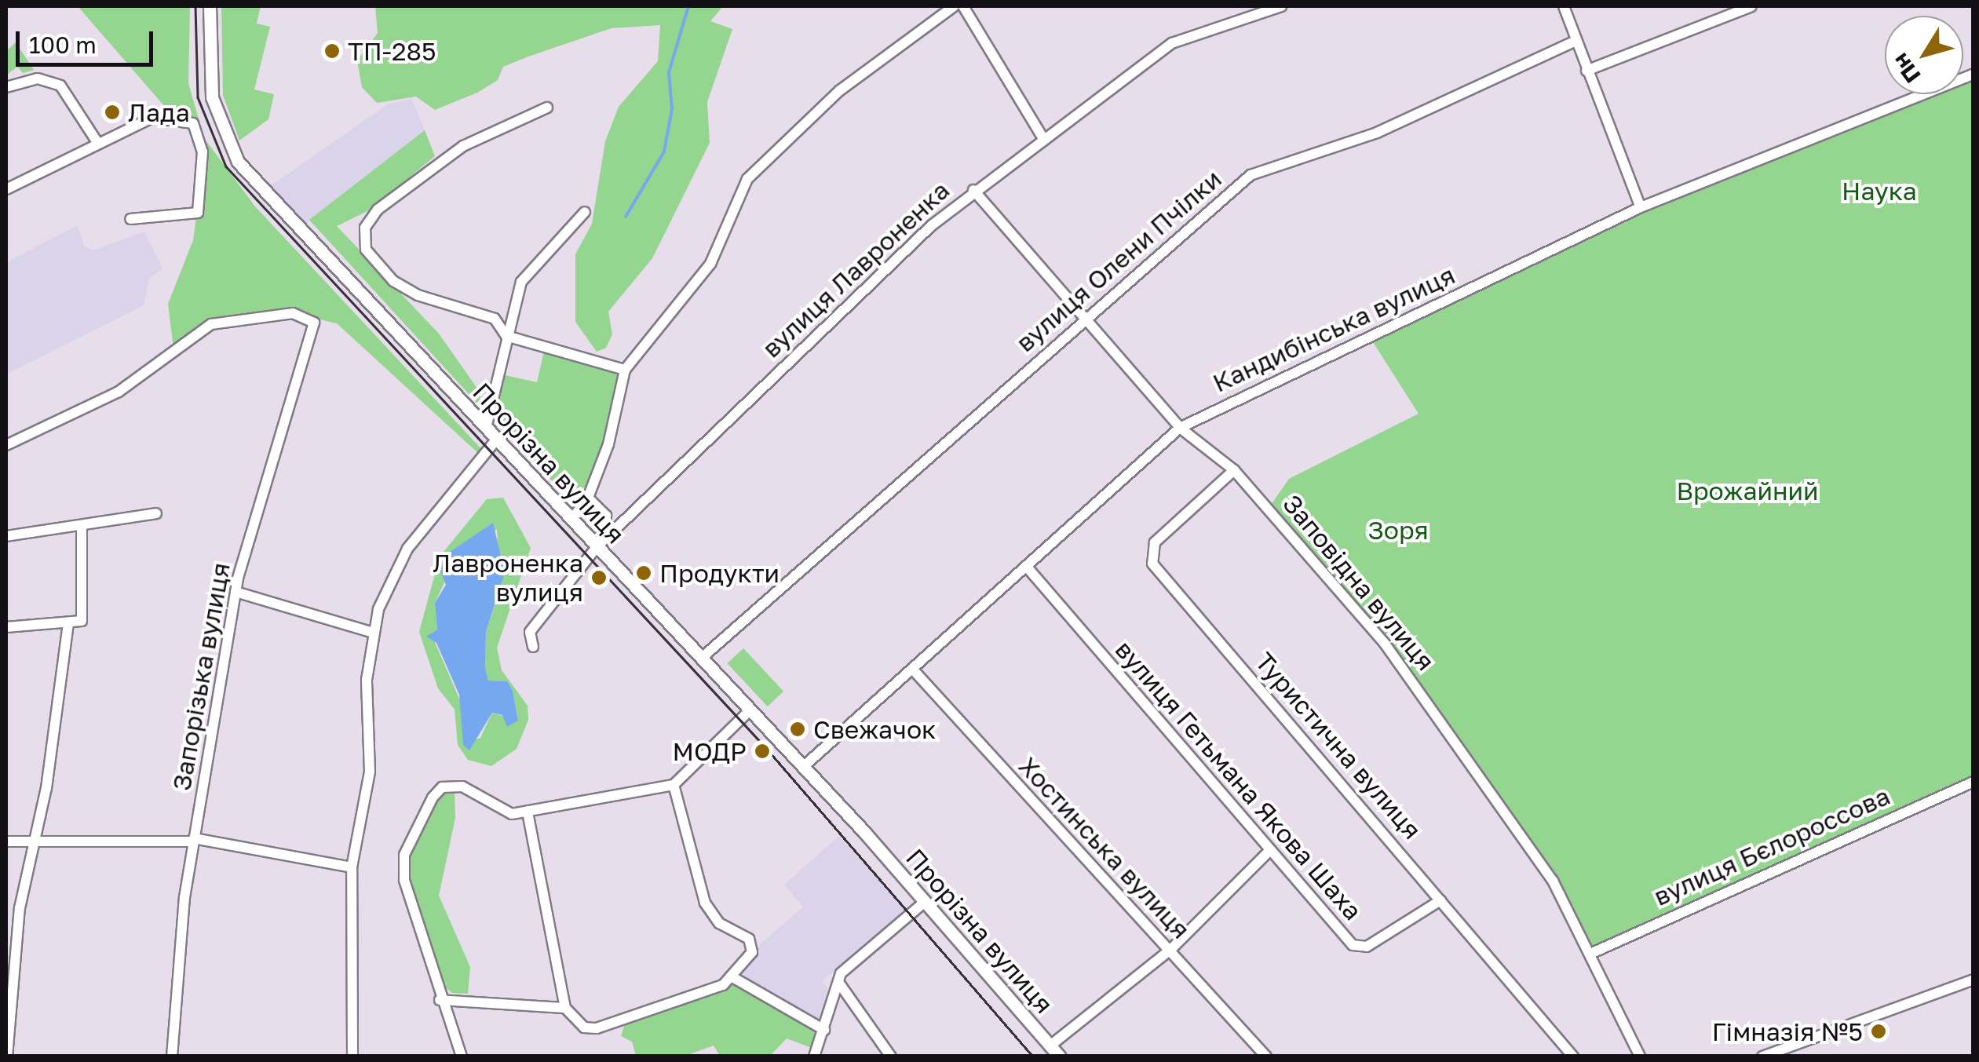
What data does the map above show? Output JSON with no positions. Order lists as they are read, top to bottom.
{
  "streets": {
    "main road": ["Прорізна вулиця"],
    "street": [
      "вулиця Олени Пчілки",
      "вулиця Лавроненка",
      "Кандибінська вулиця",
      "Заповідна вулиця",
      "Запорізька вулиця",
      "Туристична вулиця",
      "вулиця Гетьмана Якова Шаха",
      "вулиця Бєлороссова",
      "Хостинська вулиця"
    ]
  },
  "crossings": [
    ["вулиця Олени Пчілки", "Прорізна вулиця"],
    ["вулиця Олени Пчілки", "Заповідна вулиця"],
    ["вулиця Лавроненка", "Прорізна вулиця"],
    ["вулиця Лавроненка", "Заповідна вулиця"],
    ["Кандибінська вулиця", "Прорізна вулиця"],
    ["Кандибінська вулиця", "Заповідна вулиця"],
    ["Кандибінська вулиця", "вулиця Гетьмана Якова Шаха"],
    ["Кандибінська вулиця", "Хостинська вулиця"],
    ["Заповідна вулиця", "Туристична вулиця"],
    ["Заповідна вулиця", "вулиця Бєлороссова"],
    ["Туристична вулиця", "вулиця Гетьмана Якова Шаха"]
  ],
  "parks": ["Наука", "Врожайний", "Зоря"],
  "places": [
    "ТП-285",
    "Лада",
    "Продукти",
    "Лавроненка вулиця",
    "Свежачок",
    "МОДР",
    "Гімназія №5"
  ],
  "scale_bar": "100 m",
  "north": "bottom left"
}
